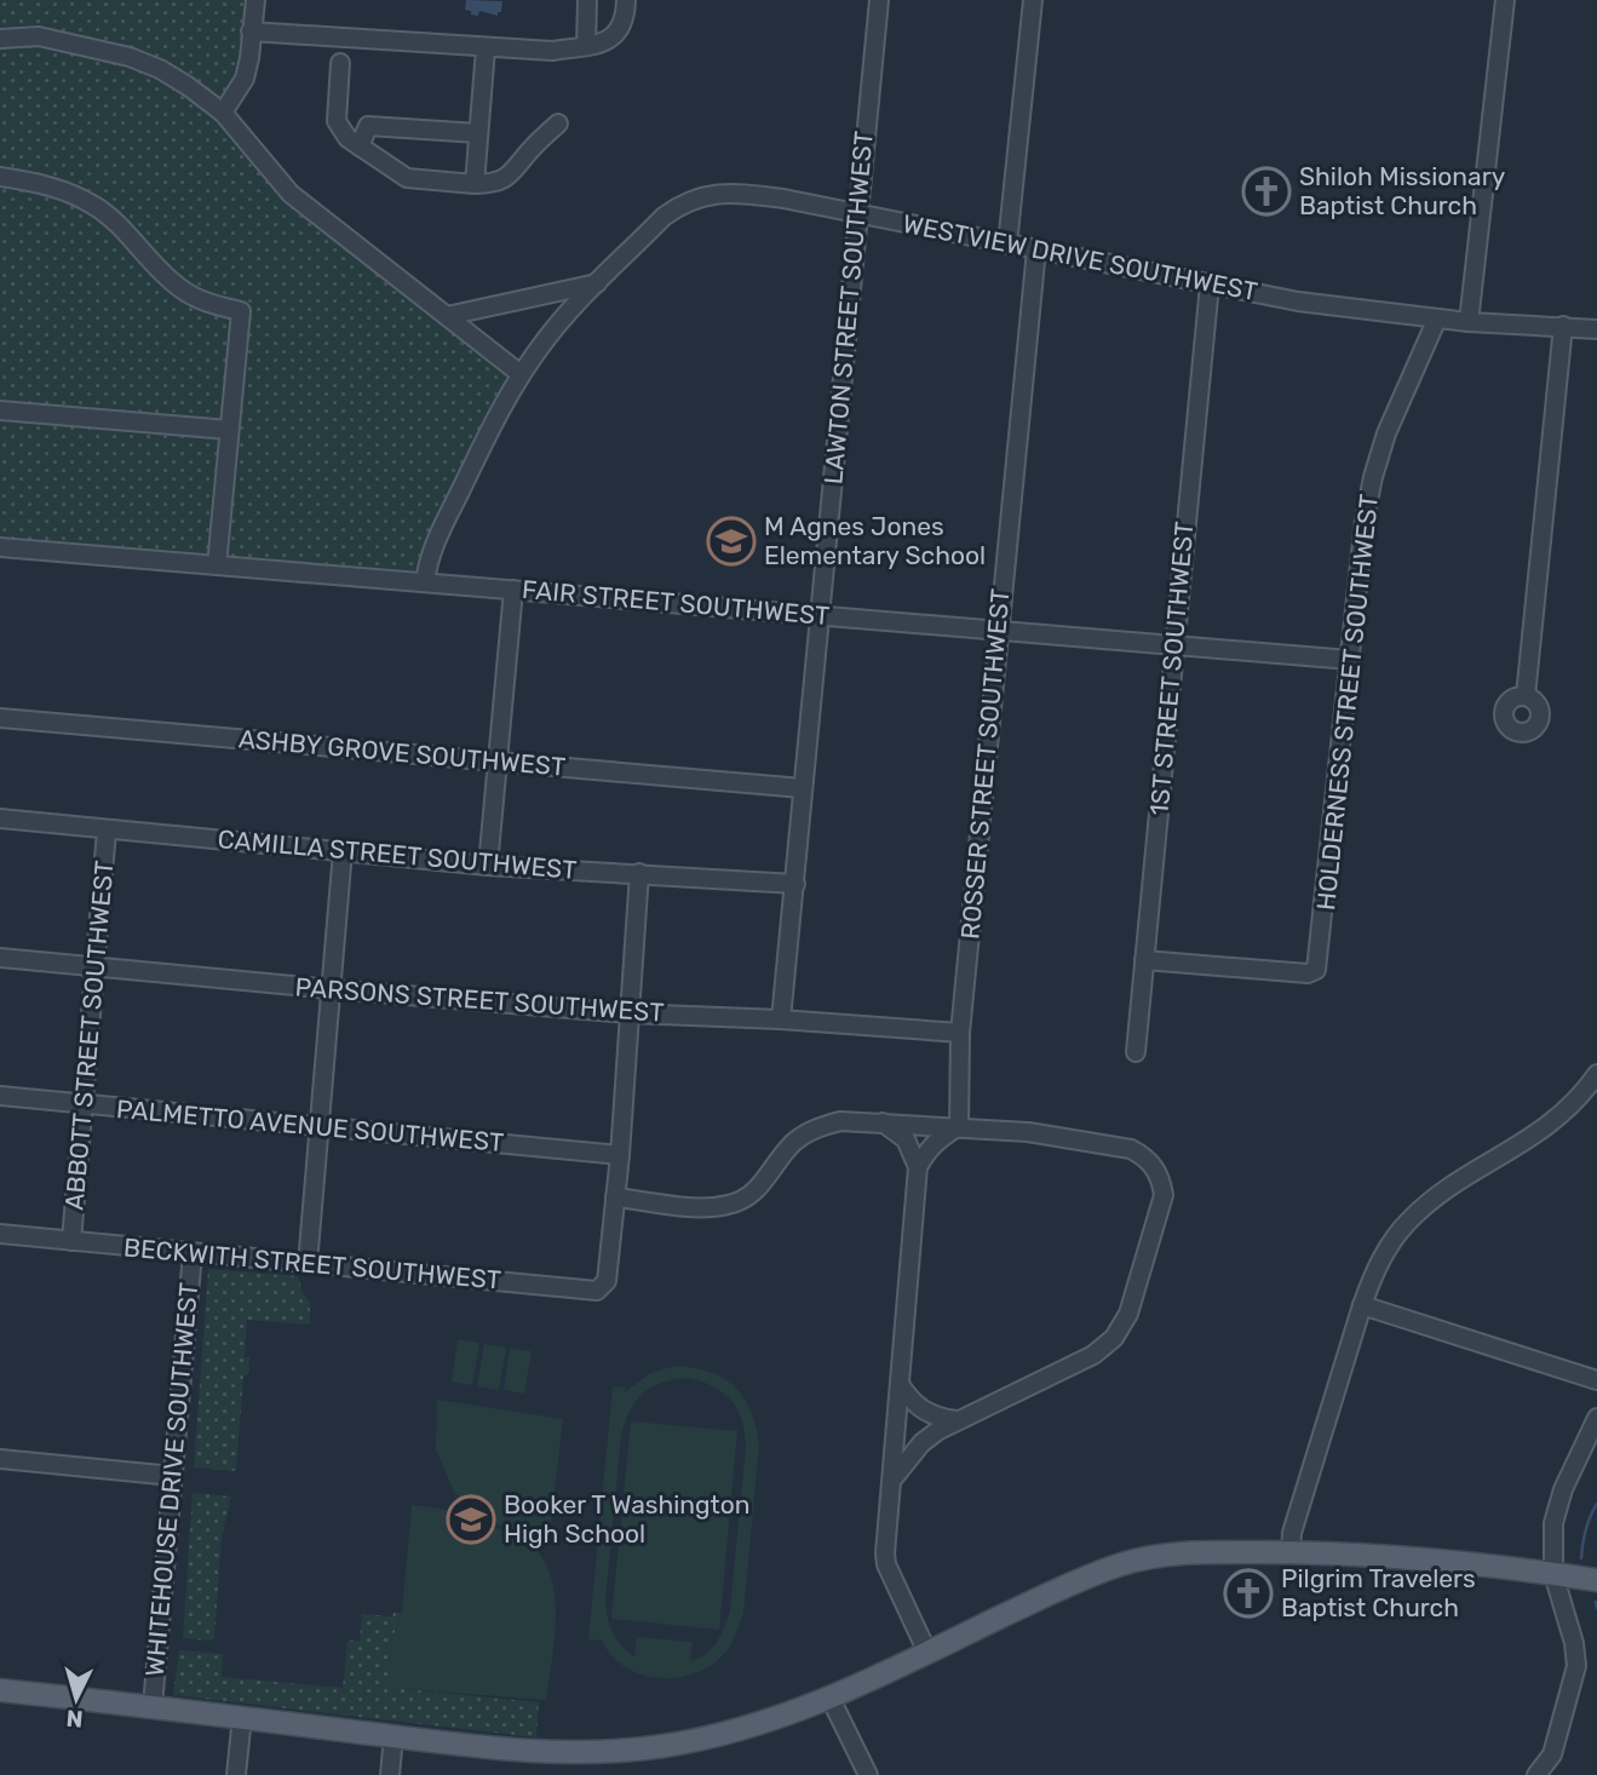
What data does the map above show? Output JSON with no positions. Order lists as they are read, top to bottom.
{
  "streets": {
    "street": [
      "WESTVIEW DRIVE SOUTHWEST",
      "LAWTON STREET SOUTHWEST",
      "FAIR STREET SOUTHWEST",
      "1ST STREET SOUTHWEST",
      "HOLDERNESS STREET SOUTHWEST",
      "ASHBY GROVE SOUTHWEST",
      "ROSSER STREET SOUTHWEST",
      "CAMILLA STREET SOUTHWEST",
      "PARSONS STREET SOUTHWEST",
      "ABBOTT STREET SOUTHWEST",
      "PALMETTO AVENUE SOUTHWEST",
      "BECKWITH STREET SOUTHWEST",
      "WHITEHOUSE DRIVE SOUTHWEST"
    ]
  },
  "crossings": [
    ["WESTVIEW DRIVE SOUTHWEST", "LAWTON STREET SOUTHWEST"],
    ["WESTVIEW DRIVE SOUTHWEST", "FAIR STREET SOUTHWEST"],
    ["WESTVIEW DRIVE SOUTHWEST", "1ST STREET SOUTHWEST"],
    ["WESTVIEW DRIVE SOUTHWEST", "HOLDERNESS STREET SOUTHWEST"],
    ["WESTVIEW DRIVE SOUTHWEST", "ROSSER STREET SOUTHWEST"],
    ["LAWTON STREET SOUTHWEST", "FAIR STREET SOUTHWEST"],
    ["LAWTON STREET SOUTHWEST", "ASHBY GROVE SOUTHWEST"],
    ["LAWTON STREET SOUTHWEST", "CAMILLA STREET SOUTHWEST"],
    ["LAWTON STREET SOUTHWEST", "PARSONS STREET SOUTHWEST"],
    ["FAIR STREET SOUTHWEST", "1ST STREET SOUTHWEST"],
    ["FAIR STREET SOUTHWEST", "HOLDERNESS STREET SOUTHWEST"],
    ["FAIR STREET SOUTHWEST", "ROSSER STREET SOUTHWEST"],
    ["1ST STREET SOUTHWEST", "HOLDERNESS STREET SOUTHWEST"],
    ["ROSSER STREET SOUTHWEST", "PARSONS STREET SOUTHWEST"],
    ["CAMILLA STREET SOUTHWEST", "ABBOTT STREET SOUTHWEST"],
    ["PARSONS STREET SOUTHWEST", "ABBOTT STREET SOUTHWEST"],
    ["ABBOTT STREET SOUTHWEST", "PALMETTO AVENUE SOUTHWEST"],
    ["ABBOTT STREET SOUTHWEST", "BECKWITH STREET SOUTHWEST"],
    ["BECKWITH STREET SOUTHWEST", "WHITEHOUSE DRIVE SOUTHWEST"]
  ],
  "places": {
    "church": ["Shiloh Missionary Baptist Church", "Pilgrim Travelers Baptist Church"],
    "school or university": ["M Agnes Jones Elementary School", "Booker T Washington High School"]
  },
  "north": "bottom"
}
